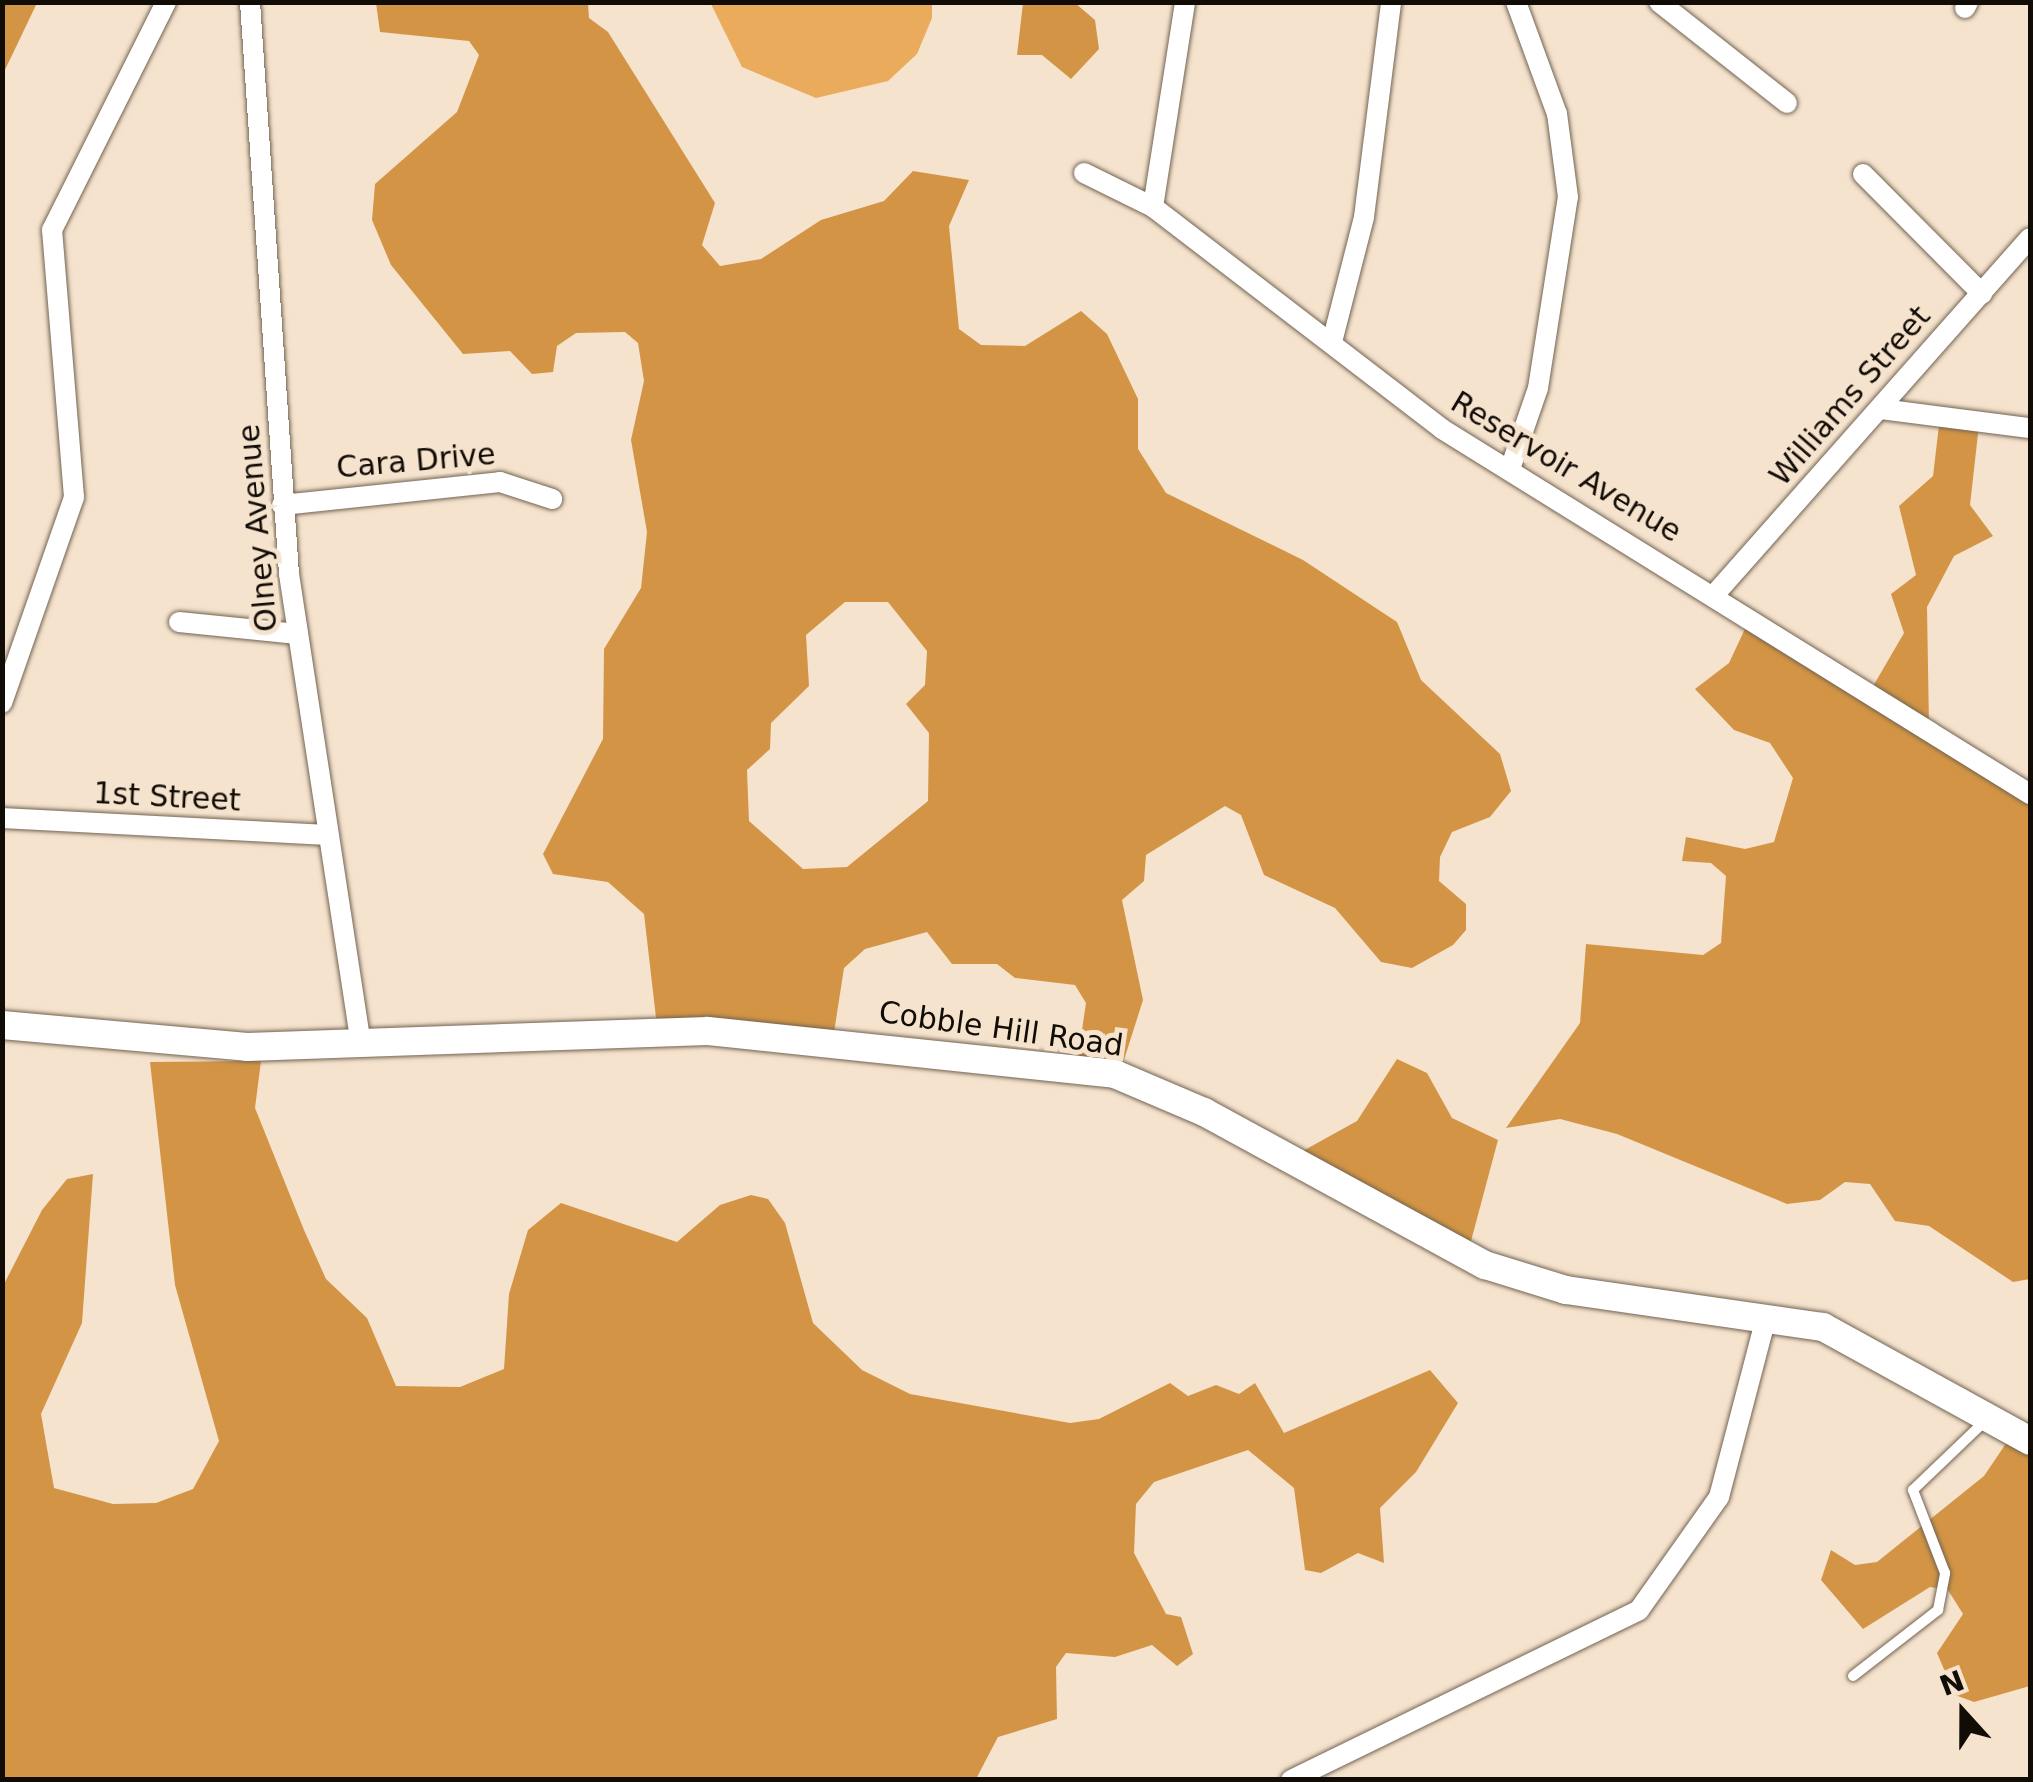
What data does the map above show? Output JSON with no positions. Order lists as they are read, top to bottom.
{
  "streets": {
    "street": [
      "Williams Street",
      "Cara Drive",
      "Reservoir Avenue",
      "Olney Avenue",
      "1st Street",
      "Cobble Hill Road"
    ]
  },
  "crossings": [
    ["Williams Street", "Reservoir Avenue"],
    ["Cara Drive", "Olney Avenue"],
    ["Olney Avenue", "1st Street"],
    ["Olney Avenue", "Cobble Hill Road"]
  ],
  "north": "top"
}
